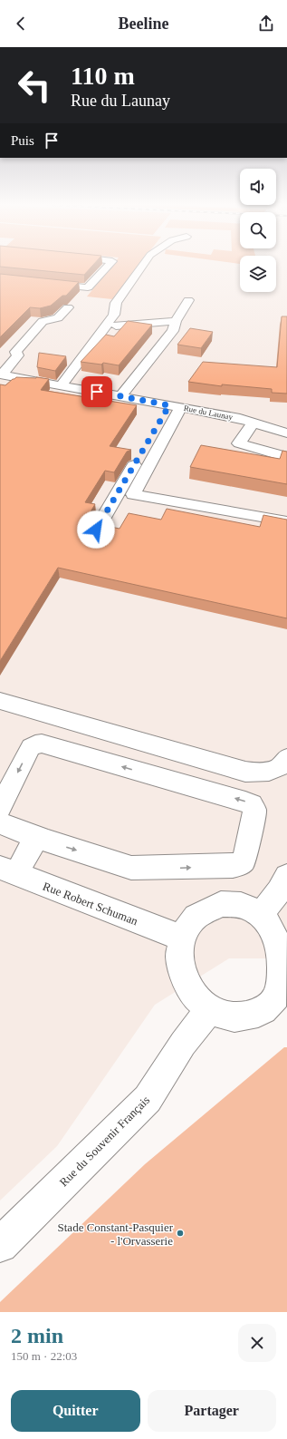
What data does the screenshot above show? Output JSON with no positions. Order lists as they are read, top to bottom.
{
  "streets": {
    "street": ["Rue du Launay", "Rue Robert Schuman", "Rue du Souvenir Français"]
  },
  "crossings": [
    ["Rue Robert Schuman", "Rue du Souvenir Français"]
  ],
  "places": ["Stade Constant-Pasquier - l'Orvasserie"],
  "page": {
    "header": "Beeline",
    "turn": ["110 m", "Rue du Launay"],
    "then": "Puis",
    "heading": ["2 min", "150 m · 22:03"],
    "buttons": ["Quitter", "Partager"]
  }
}
